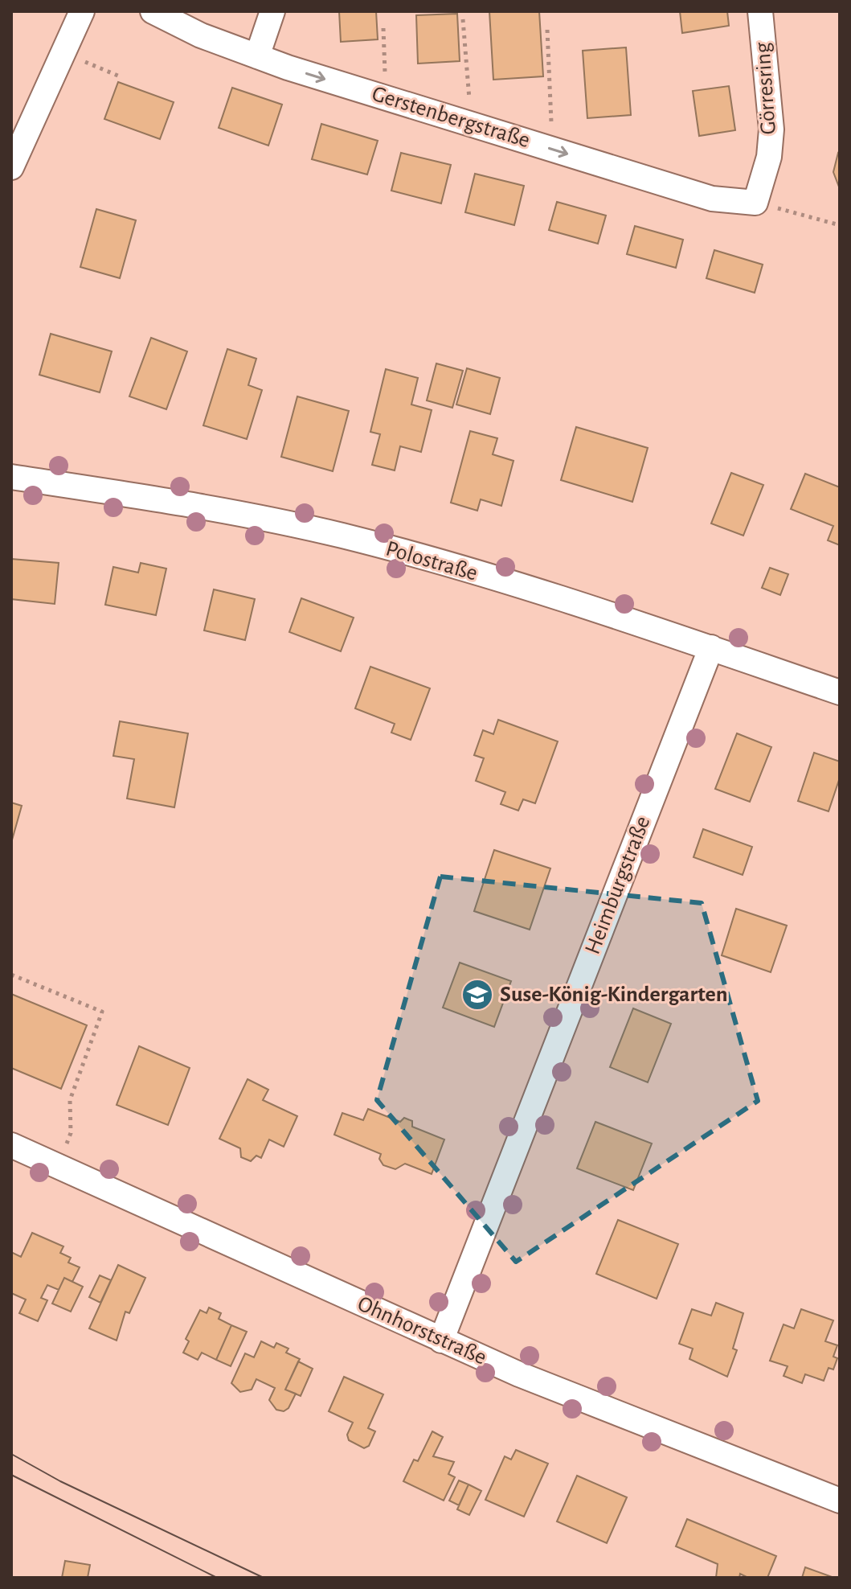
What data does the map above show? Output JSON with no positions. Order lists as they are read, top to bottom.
{
  "streets": {
    "street": [
      "Görresring",
      "Gerstenbergstraße",
      "Polostraße",
      "Heimburgstraße",
      "Ohnhorststraße"
    ]
  },
  "crossings": [
    ["Görresring", "Gerstenbergstraße"],
    ["Polostraße", "Heimburgstraße"],
    ["Heimburgstraße", "Ohnhorststraße"]
  ],
  "one_way": ["Gerstenbergstraße"],
  "places": {
    "school or university": ["Suse-König-Kindergarten"]
  }
}
